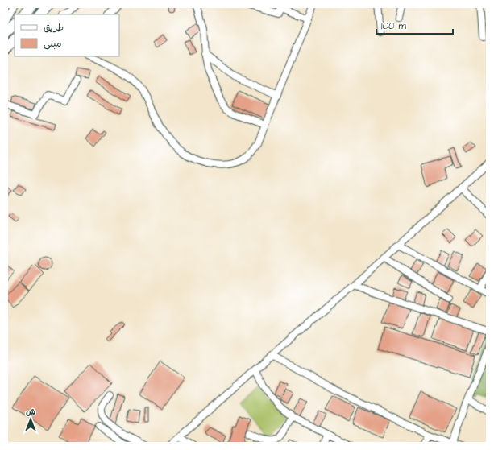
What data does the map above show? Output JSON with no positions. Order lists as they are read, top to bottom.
{
  "legend": ["طريق", "مبنى"],
  "scale_bar": "100 m",
  "north": "top"
}
